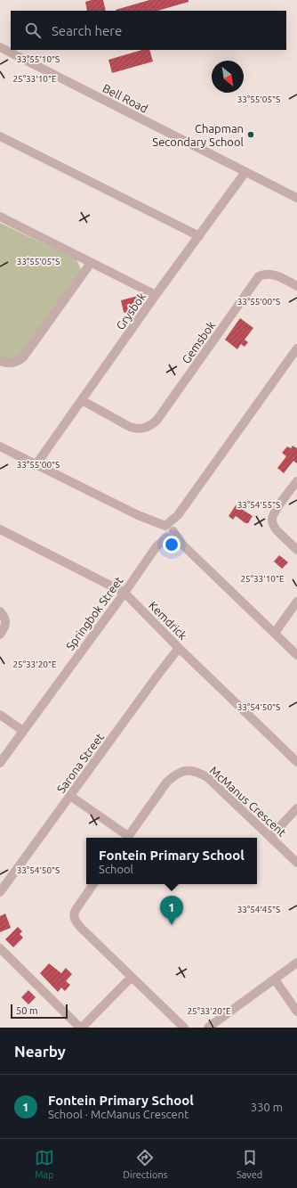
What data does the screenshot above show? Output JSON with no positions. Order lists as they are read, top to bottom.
{
  "streets": {
    "street": [
      "Bell Road",
      "Grysbok",
      "Gemsbok",
      "Springbok Street",
      "Kemdrick",
      "Sarona Street",
      "McManus Crescent"
    ]
  },
  "crossings": [
    ["Bell Road", "Grysbok"],
    ["Grysbok", "Gemsbok"],
    ["Springbok Street", "Kemdrick"],
    ["Kemdrick", "Sarona Street"]
  ],
  "places": ["Chapman Secondary School"],
  "scale_bar": "50 m",
  "north": "bottom right",
  "page": {
    "search": "Search here",
    "popup": ["Fontein Primary School", "School"],
    "pins": "1",
    "scale": "50 m",
    "heading": "Nearby",
    "list": [
      {
        "mark": "1",
        "name": "Fontein Primary School",
        "note": "School · McManus Crescent",
        "value": "330 m"
      }
    ],
    "nav": ["Map", "Directions", "Saved"]
  },
  "coordinates": [
    "33°55'10\"S",
    "25°33'10\"E",
    "33°55'05\"S",
    "33°55'00\"S",
    "33°54'55\"S",
    "25°33'20\"E",
    "33°54'50\"S",
    "33°54'45\"S"
  ]
}
